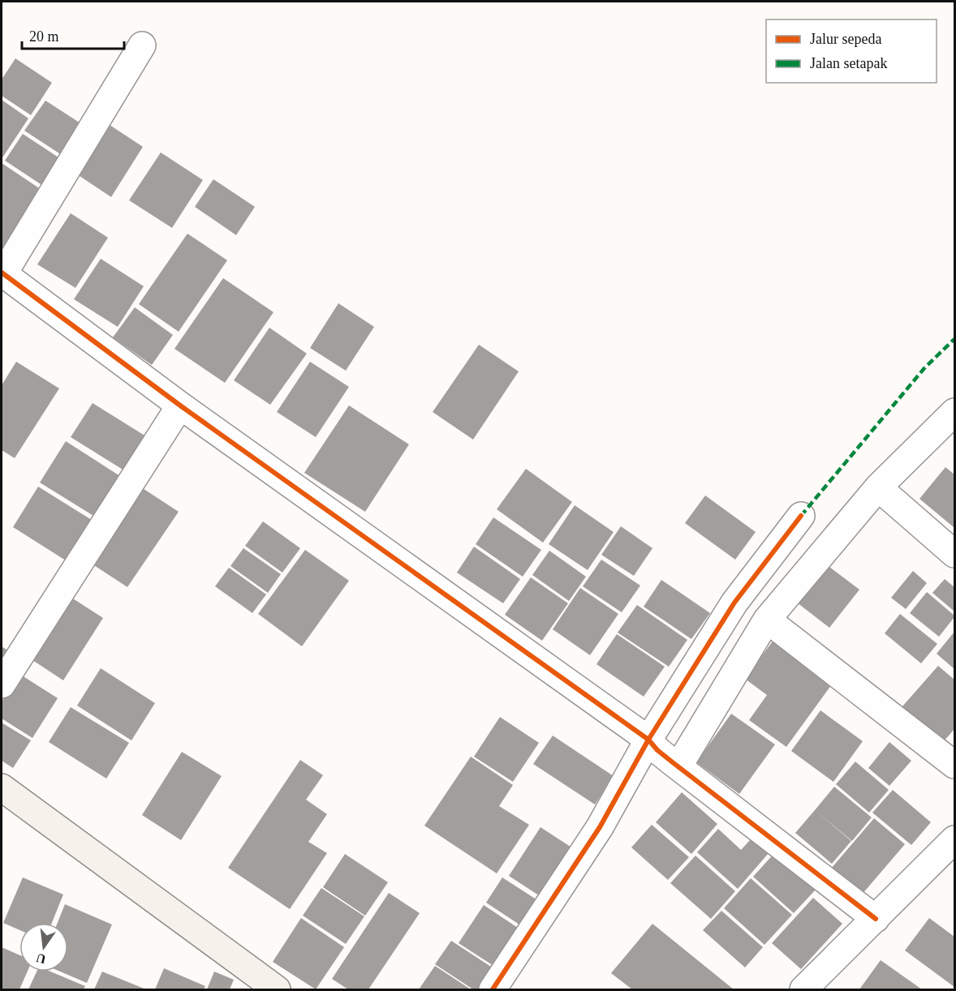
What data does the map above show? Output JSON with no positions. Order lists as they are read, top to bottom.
{
  "legend": ["Jalur sepeda", "Jalan setapak"],
  "scale_bar": "20 m",
  "north": "bottom"
}
